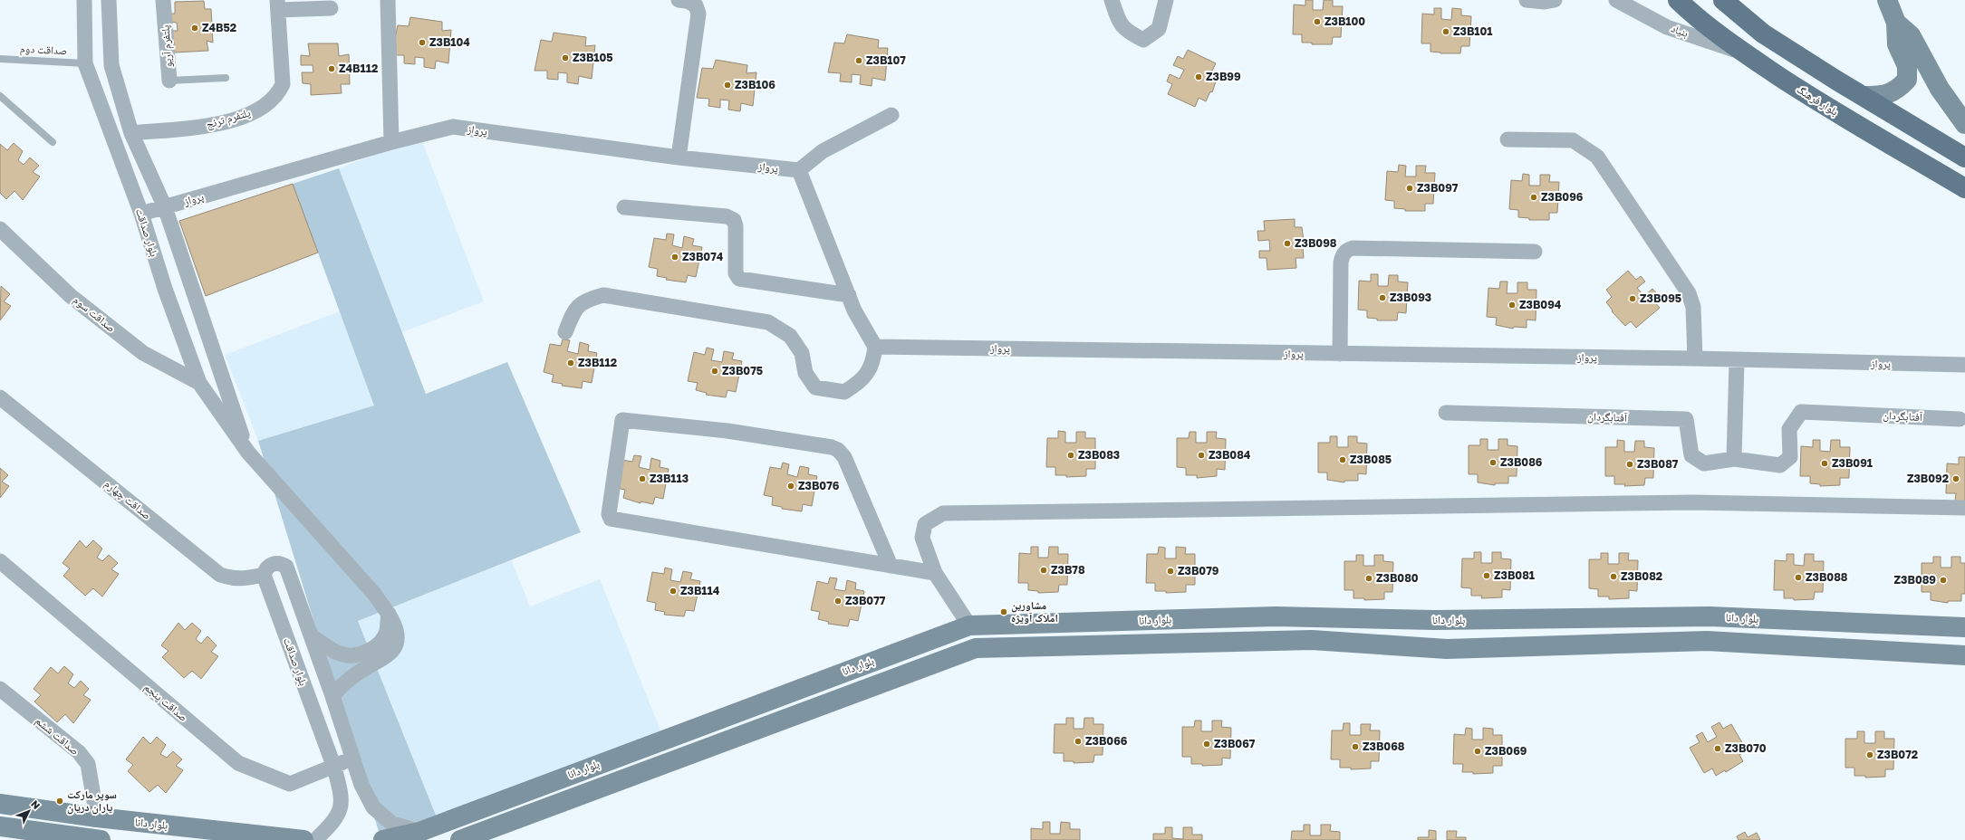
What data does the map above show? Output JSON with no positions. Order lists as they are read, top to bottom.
{
  "streets": {
    "main road": ["بلوار فرهنگ"],
    "street": [
      "بنیاد",
      "پلتفرم آریو",
      "پلتفرم ترنج",
      "پرواز",
      "بلوار صداقت",
      "صداقت سوم",
      "آفتابگردان",
      "صداقت چهارم",
      "بلوار دانا",
      "صداقت پنجم",
      "صداقت ششم"
    ],
    "lane": ["صداقت دوم"]
  },
  "crossings": [
    ["بنیاد", "بلوار فرهنگ"],
    ["صداقت دوم", "بلوار صداقت"],
    ["پلتفرم ترنج", "بلوار صداقت"],
    ["پرواز", "بلوار صداقت"],
    ["بلوار صداقت", "صداقت سوم"],
    ["بلوار صداقت", "صداقت چهارم"],
    ["بلوار صداقت", "صداقت پنجم"],
    ["بلوار دانا", "صداقت ششم"]
  ],
  "places": [
    "Z3B100",
    "Z4B52",
    "Z3B101",
    "Z3B104",
    "Z3B105",
    "Z3B107",
    "Z4B112",
    "Z3B99",
    "Z3B106",
    "Z3B097",
    "Z3B096",
    "Z3B098",
    "Z3B074",
    "Z3B093",
    "Z3B095",
    "Z3B094",
    "Z3B112",
    "Z3B075",
    "Z3B083",
    "Z3B084",
    "Z3B085",
    "Z3B086",
    "Z3B091",
    "Z3B087",
    "Z3B113",
    "Z3B092",
    "Z3B076",
    "Z3B78",
    "Z3B079",
    "Z3B081",
    "Z3B082",
    "Z3B088",
    "Z3B080",
    "Z3B089",
    "Z3B114",
    "Z3B077",
    "مشاورین املاک آویژه",
    "Z3B066",
    "Z3B067",
    "Z3B068",
    "Z3B070",
    "Z3B069",
    "Z3B072",
    "سوپر مارکت یاران دریان"
  ],
  "north": "top right"
}
